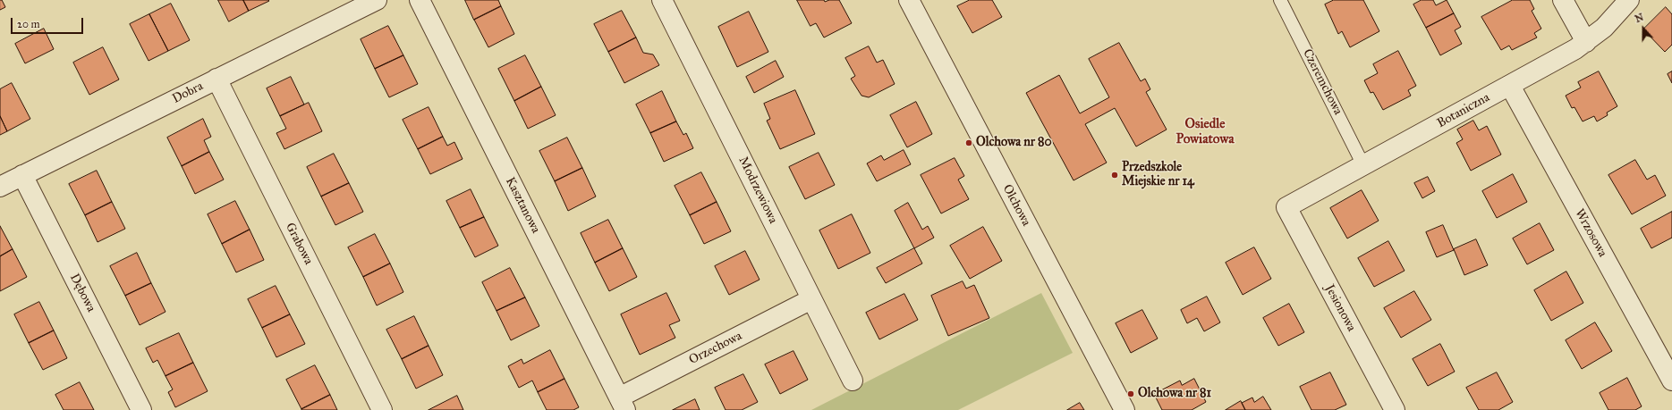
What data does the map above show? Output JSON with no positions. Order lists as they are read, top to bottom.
{
  "streets": {
    "street": [
      "Dobra",
      "Botaniczna",
      "Modrzewiowa",
      "Kasztanowa",
      "Olchowa",
      "Wrzosowa",
      "Grabowa",
      "Dębowa",
      "Jesionowa",
      "Orzechowa"
    ],
    "lane": ["Czeremchowa"]
  },
  "crossings": [
    ["Czeremchowa", "Botaniczna"],
    ["Dobra", "Grabowa"],
    ["Dobra", "Dębowa"],
    ["Botaniczna", "Wrzosowa"],
    ["Botaniczna", "Jesionowa"],
    ["Modrzewiowa", "Orzechowa"],
    ["Kasztanowa", "Orzechowa"]
  ],
  "districts": ["Osiedle Powiatowa"],
  "places": ["Olchowa nr 80", "Przedszkole Miejskie nr 14", "Olchowa nr 81"],
  "scale_bar": "20 m",
  "north": "top"
}
